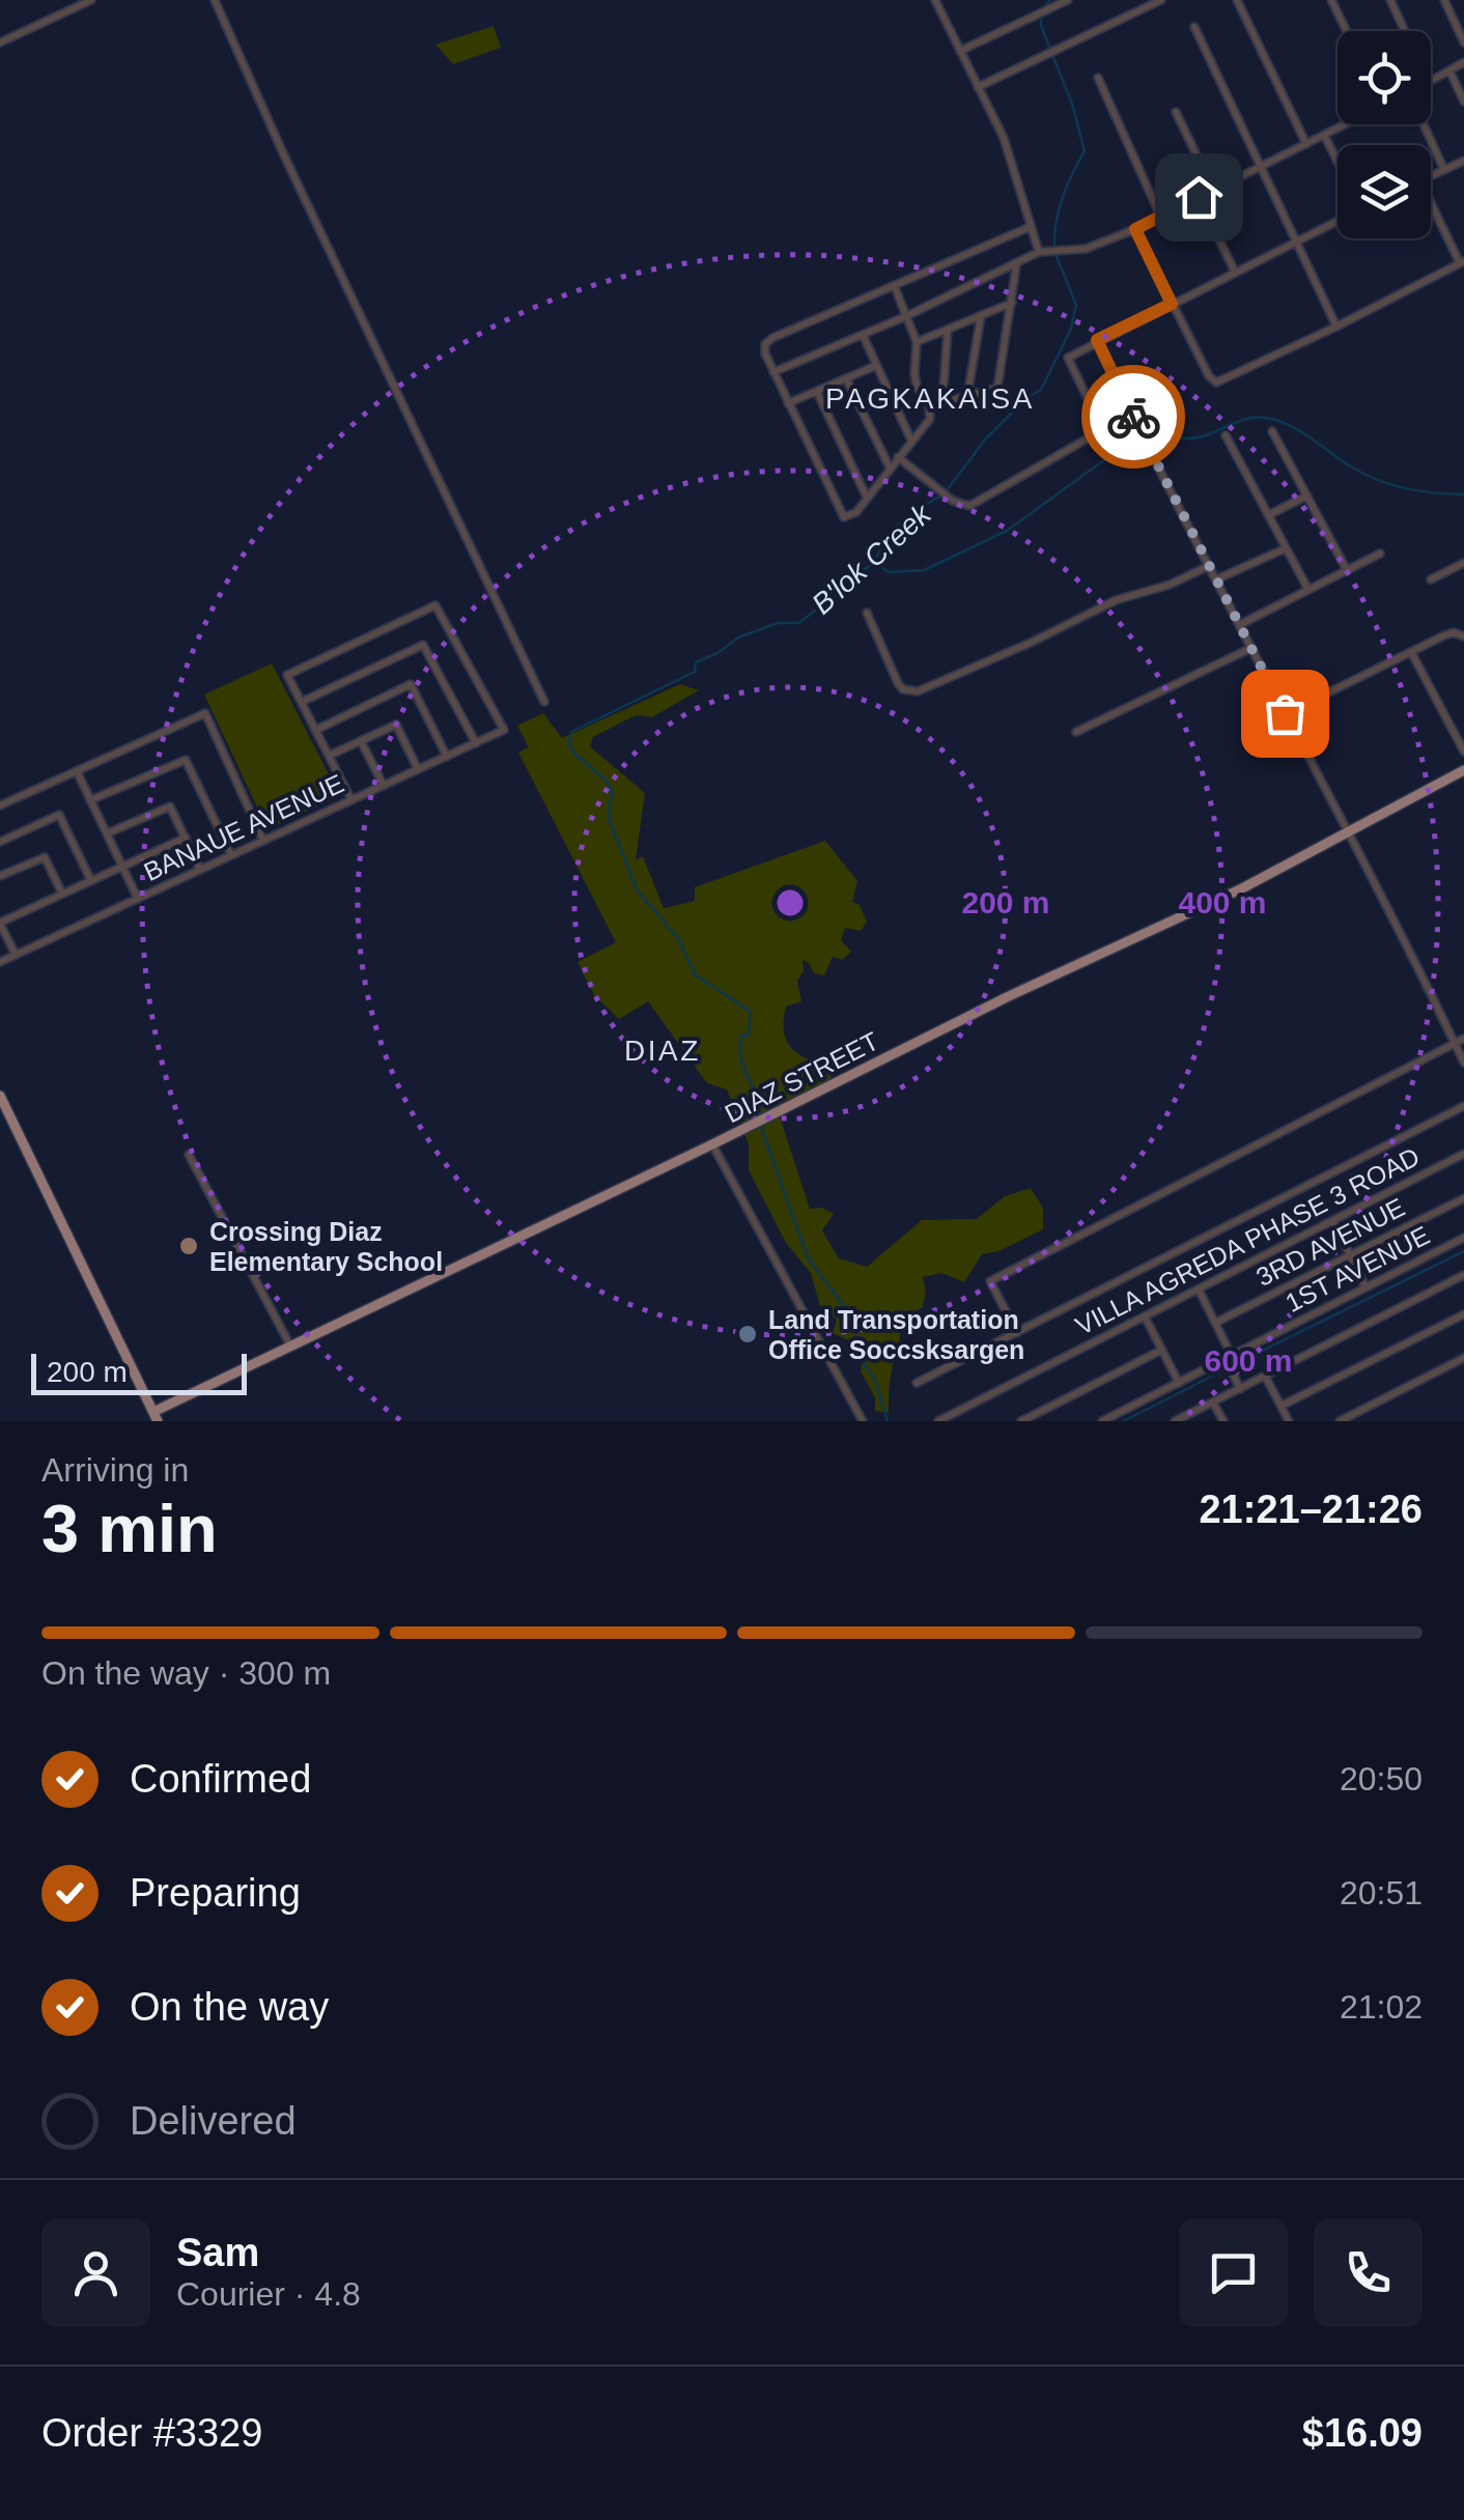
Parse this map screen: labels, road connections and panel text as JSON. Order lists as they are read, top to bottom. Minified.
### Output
{"streets":{"main road":["DIAZ STREET"],"street":["BANAUE AVENUE","VILLA AGREDA PHASE 3 ROAD","3RD AVENUE","1ST AVENUE"]},"districts":["PAGKAKAISA","DIAZ"],"water":["B'lok Creek"],"places":["Crossing Diaz Elementary School","Land Transportation Office Soccsksargen"],"scale_bar":"200 m","page":{"scale":"200 m","heading":["3 min","Arriving in","21:21–21:26"],"panel":["Sam","Courier · 4.8","Order #3329","$16.09"],"bar":"On the way · 300 m","list":[["Confirmed","20:50"],["Preparing","20:51"],["On the way","21:02"],"Delivered"]},"rings":["200 m","400 m","600 m"]}
